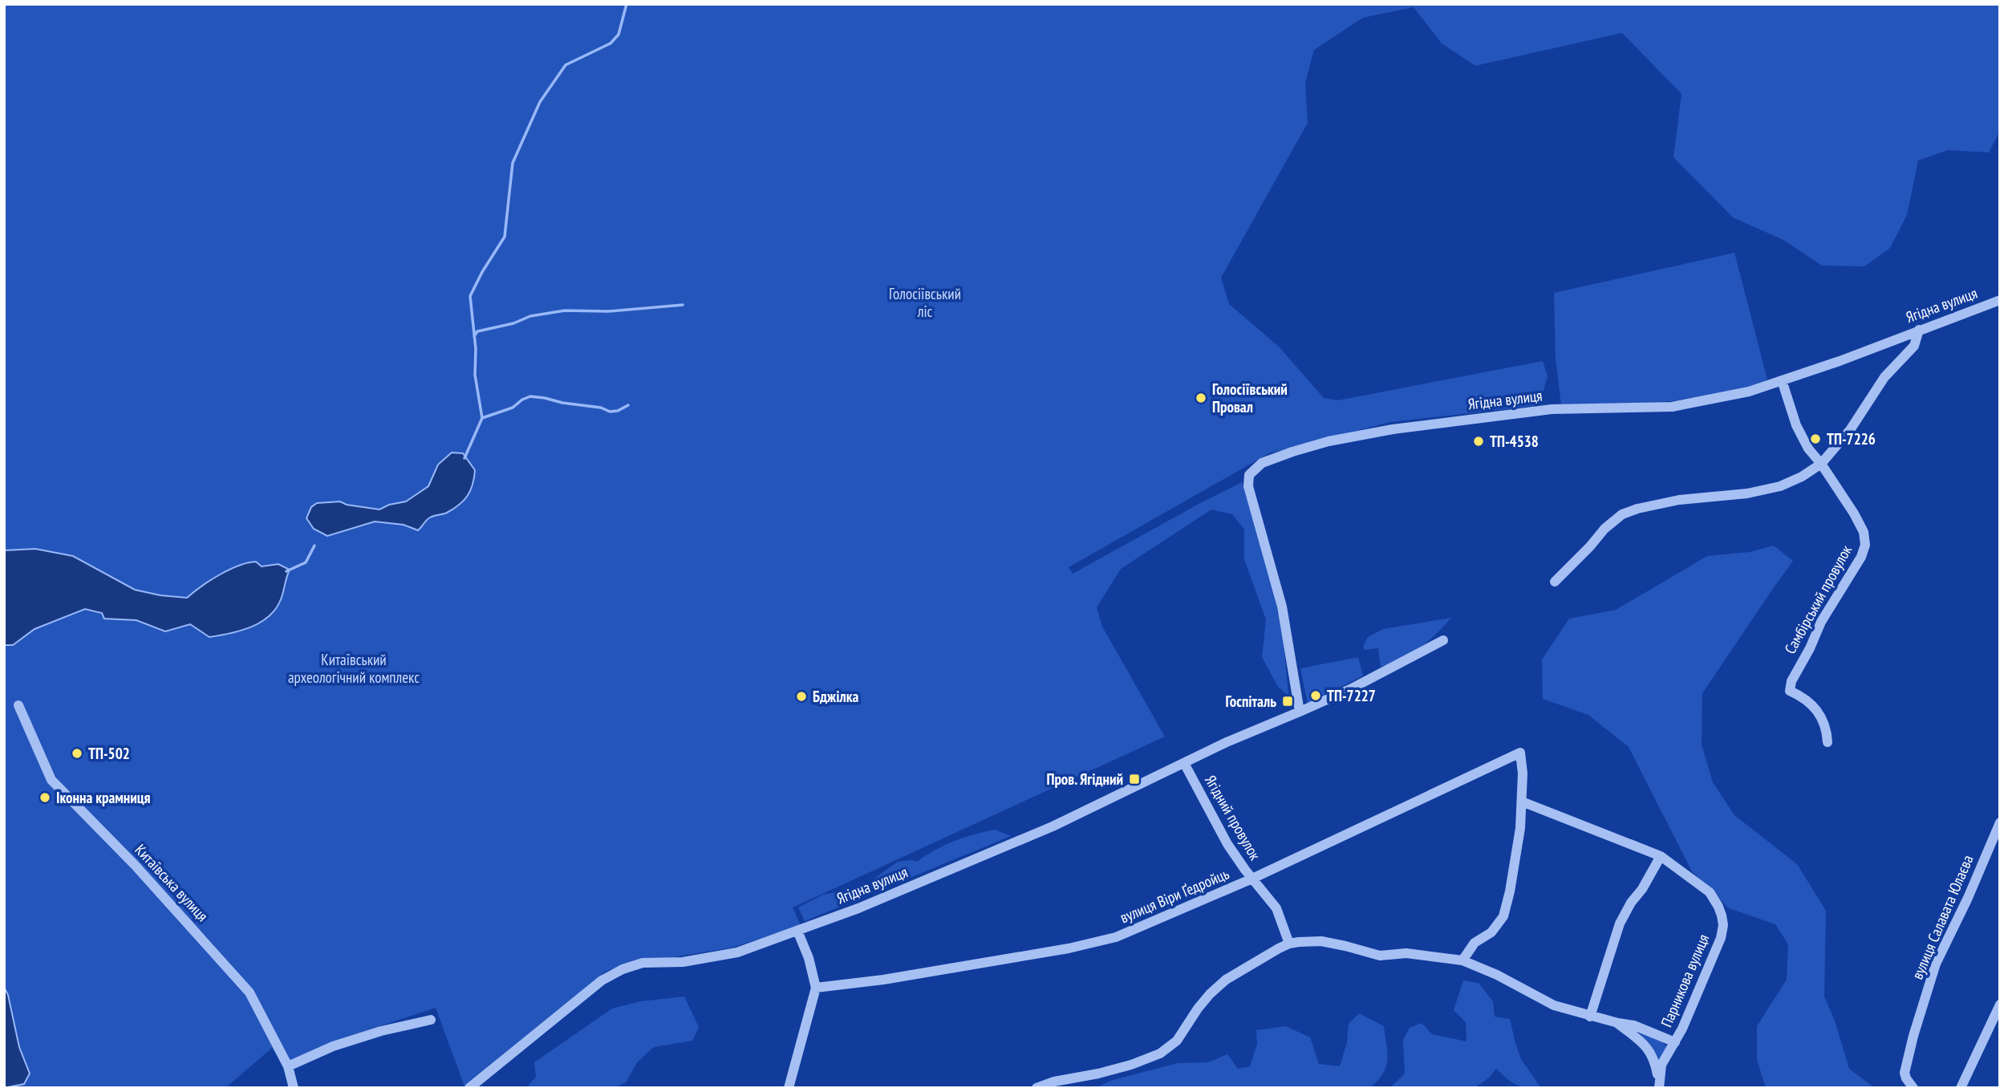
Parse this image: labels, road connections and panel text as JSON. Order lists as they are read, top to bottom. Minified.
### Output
{"streets":{"street":["Ягідна вулиця","Самбірський провулок","Ягідний провулок","Китаївська вулиця","вулиця Віри Ґедройць","вулиця Салавата Юлаєва","Парникова вулиця"]},"crossings":[["Ягідна вулиця","Ягідний провулок"],["Ягідний провулок","вулиця Віри Ґедройць"],["вулиця Віри Ґедройць","Парникова вулиця"]],"parks":["Голосіївський ліс","Китаївський археологічний комплекс"],"places":{"other":["Голосіївський Провал","ТП-7226","ТП-4538","ТП-7227","Бджілка","ТП-502","Іконна крамниця"],"transit":["Госпіталь","Пров. Ягідний"]}}
